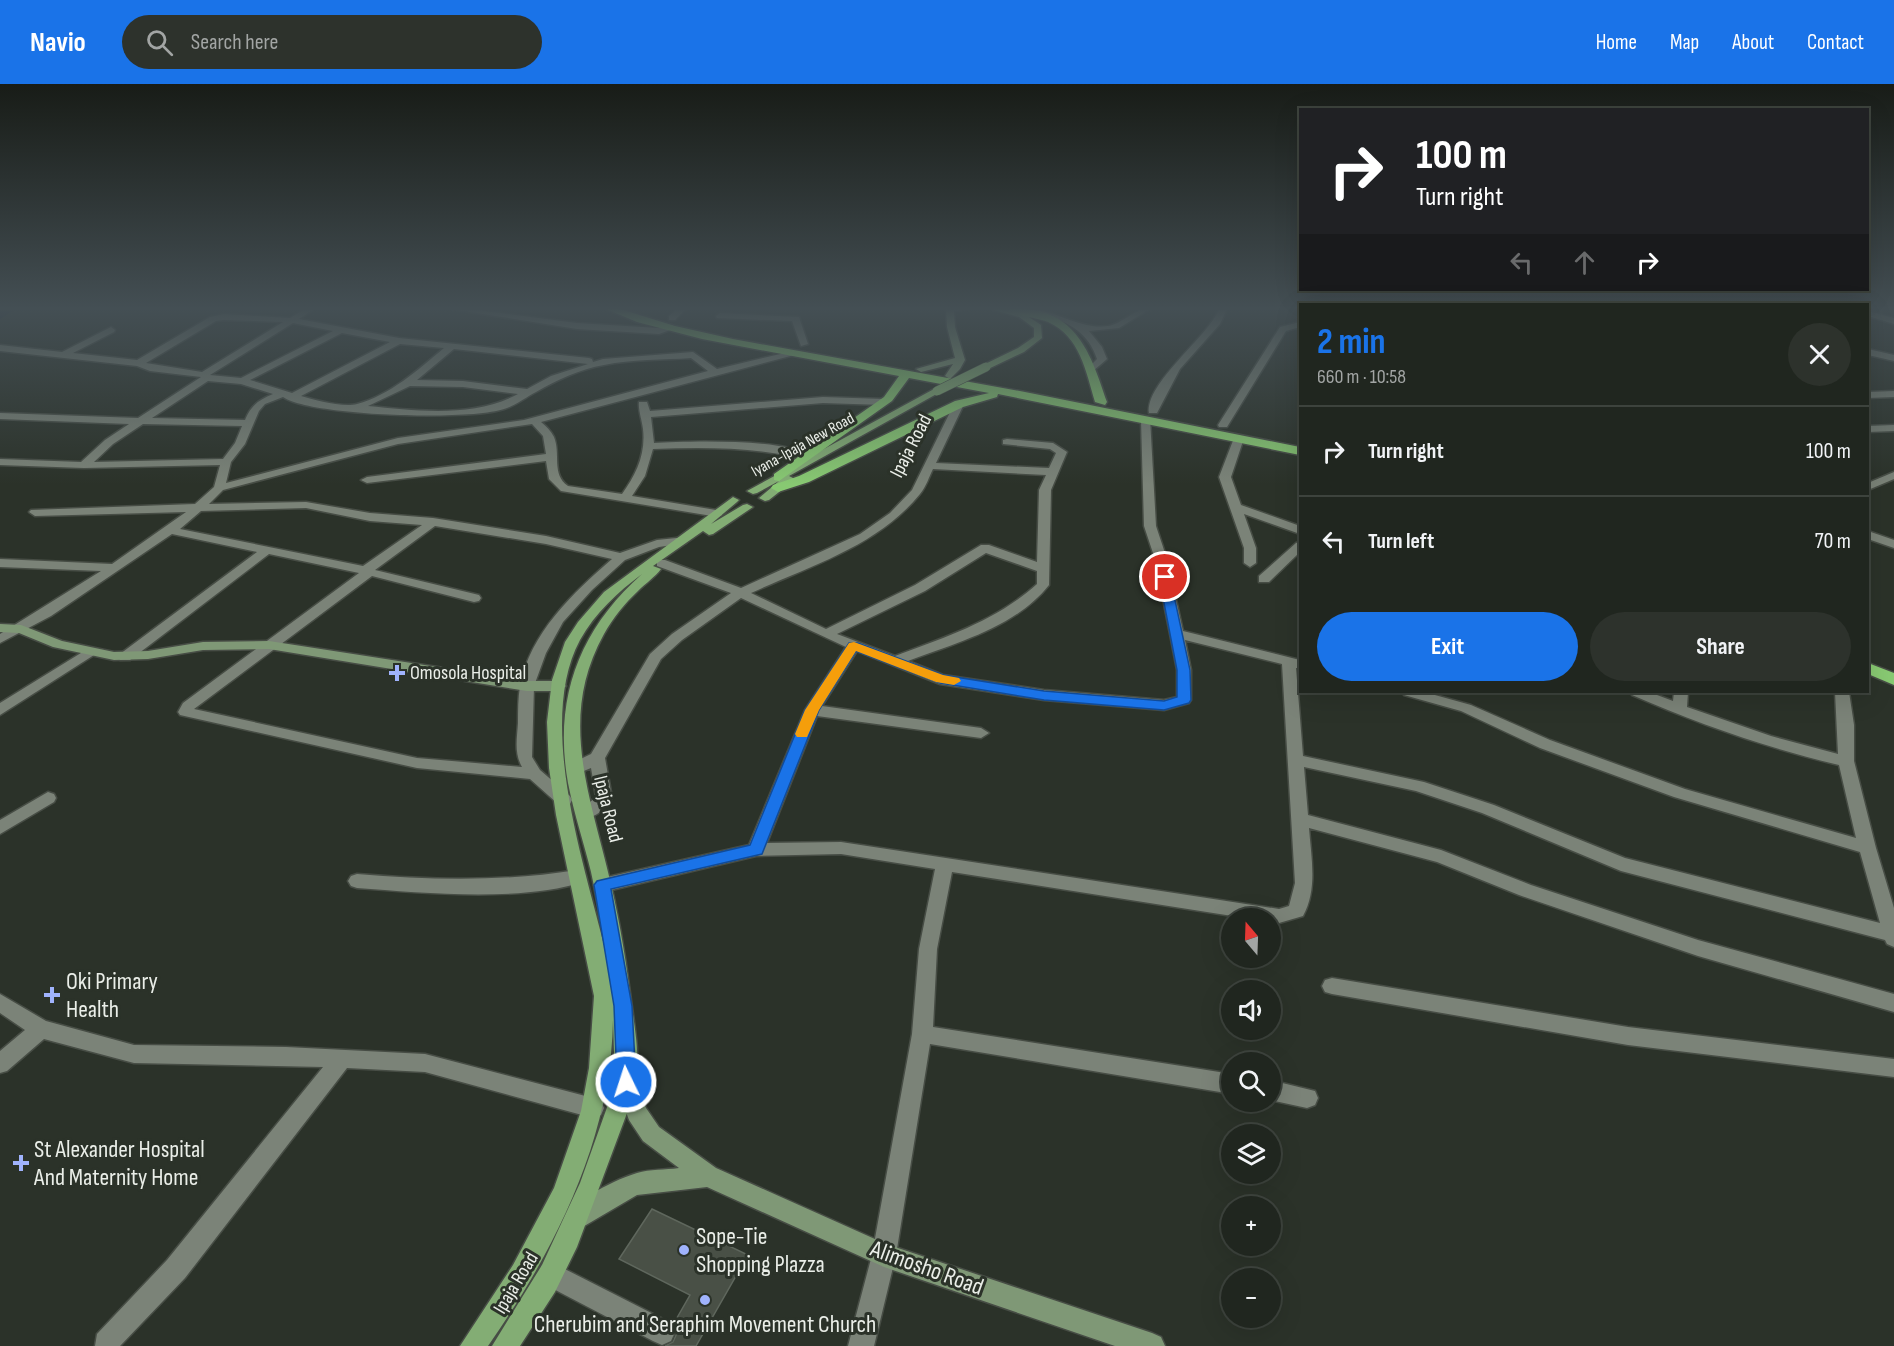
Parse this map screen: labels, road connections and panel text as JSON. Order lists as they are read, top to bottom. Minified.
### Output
{"streets":{"main road":["Iyana-Ipaja New Road","Ipaja Road","Alimosho Road"]},"crossings":[["Iyana-Ipaja New Road","Ipaja Road"],["Ipaja Road","Alimosho Road"]],"places":{"health":["Omosola Hospital","Oki Primary Health","St Alexander Hospital And Maternity Home"],"other":["Sope-Tie Shopping Plazza","Cherubim and Seraphim Movement Church"]},"north":"top","page":{"header":"Navio","search":"Search here","nav":["Home","Map","About","Contact"],"turn":["100 m","Turn right"],"heading":["2 min","660 m · 10:58"],"list":[{"name":"Turn right","value":"100 m"},{"name":"Turn left","value":"70 m"}],"buttons":["Exit","Share"],"map_buttons":["+","−"]}}
